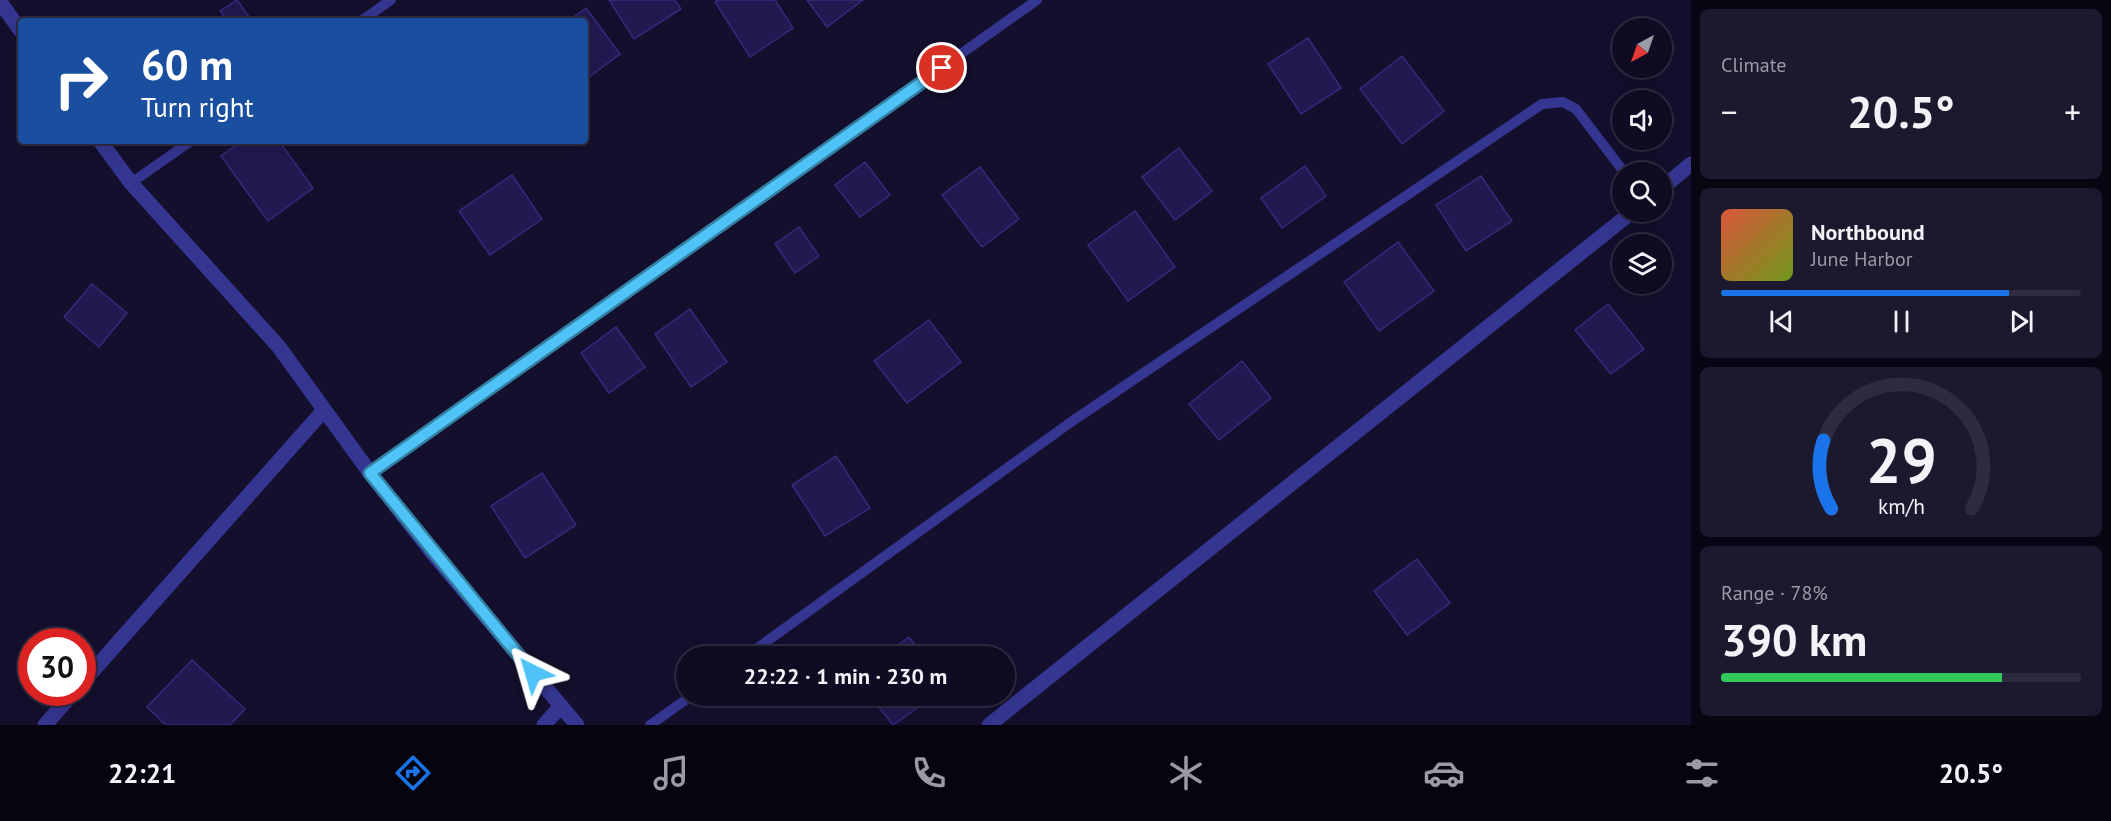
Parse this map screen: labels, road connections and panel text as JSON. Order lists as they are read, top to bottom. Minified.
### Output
{"north":"bottom left","page":{"tile":["Climate",["Range · 78%","390 km"]],"turn":["60 m","Turn right"],"heat":["−","20.5°","+"],"song":["Northbound","June Harbor"],"limit":"30","trip":"22:22 · 1 min · 230 m","tabs":["22:21","20.5°"],"gauge":["29","km/h"]}}
